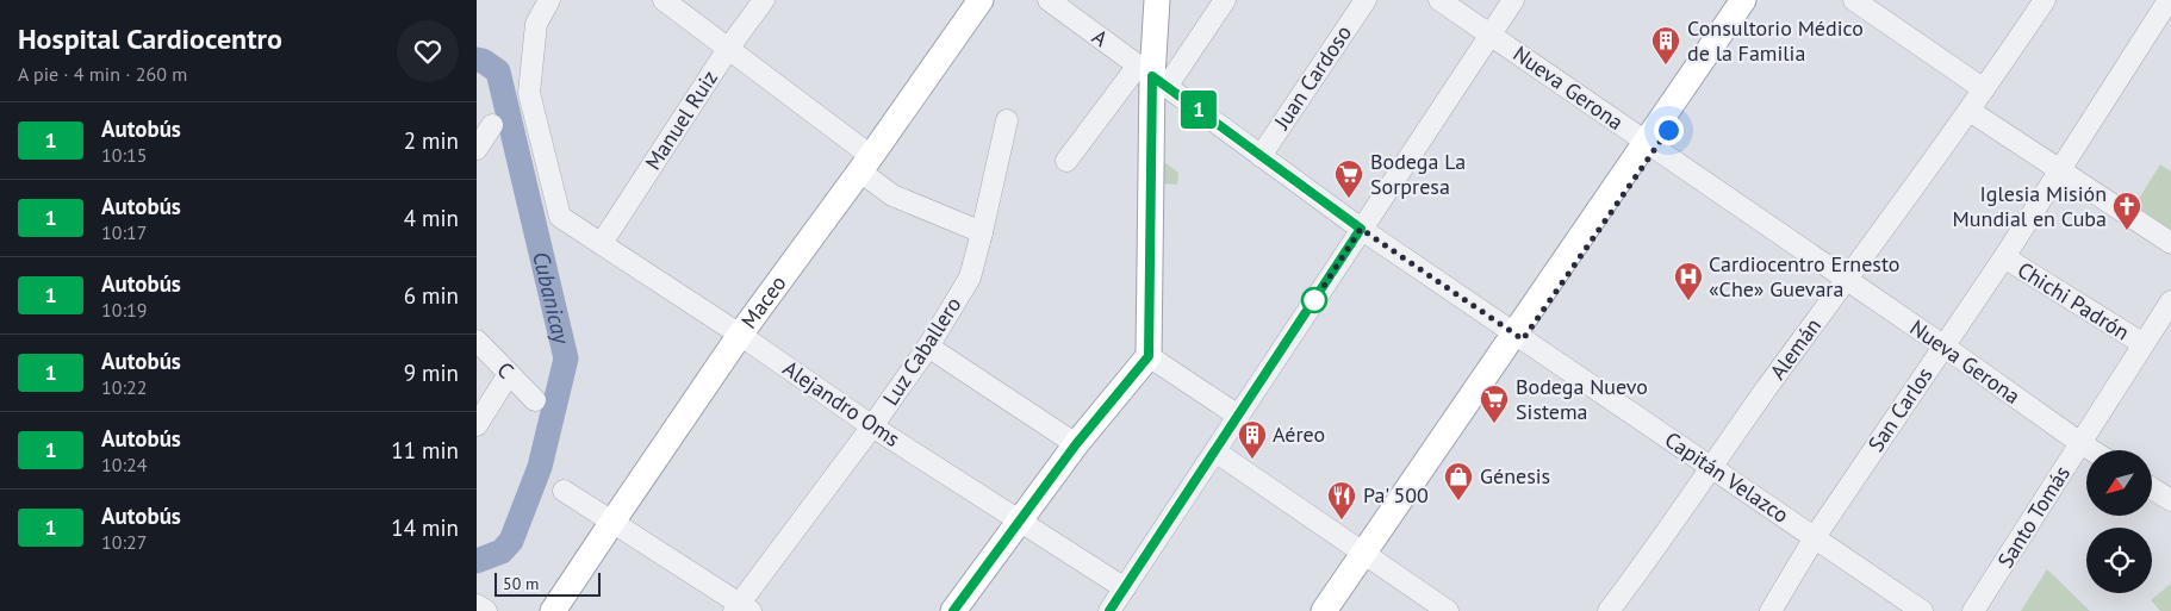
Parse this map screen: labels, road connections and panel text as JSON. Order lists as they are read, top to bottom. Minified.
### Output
{"streets":{"main road":["Maceo"],"street":["A","Juan Cardoso","Nueva Gerona","Manuel Ruiz","Chichi Padrón","Alemán","Luz Caballero","C","Alejandro Oms","San Carlos","Capitán Velazco","Santo Tomás"]},"crossings":[["A","Capitán Velazco"],["Juan Cardoso","Capitán Velazco"],["Nueva Gerona","Alemán"],["Nueva Gerona","San Carlos"],["Nueva Gerona","Santo Tomás"],["Manuel Ruiz","Alejandro Oms"],["Chichi Padrón","San Carlos"],["Chichi Padrón","Santo Tomás"],["Maceo","Alejandro Oms"],["Alemán","Capitán Velazco"],["Luz Caballero","Alejandro Oms"],["San Carlos","Capitán Velazco"]],"water":["Cubanicay"],"places":{"building":["Consultorio Médico de la Familia","Aéreo"],"supermarket":["Bodega La Sorpresa","Bodega Nuevo Sistema"],"church":["Iglesia Misión Mundial en Cuba"],"hospital":["Cardiocentro Ernesto «Che» Guevara"],"shop":["Génesis"],"restaurant":["Pa' 500"]},"lines":["bus line 1"],"scale_bar":"50 m","north":"bottom left","page":{"heading":["Hospital Cardiocentro","A pie · 4 min · 260 m"],"on_map":"1","list":[{"mark":"1","name":"Autobús","note":"10:15","value":"2 min"},{"mark":"1","name":"Autobús","note":"10:17","value":"4 min"},{"mark":"1","name":"Autobús","note":"10:19","value":"6 min"},{"mark":"1","name":"Autobús","note":"10:22","value":"9 min"},{"mark":"1","name":"Autobús","note":"10:24","value":"11 min"},{"mark":"1","name":"Autobús","note":"10:27","value":"14 min"}],"scale":"50 m"}}
